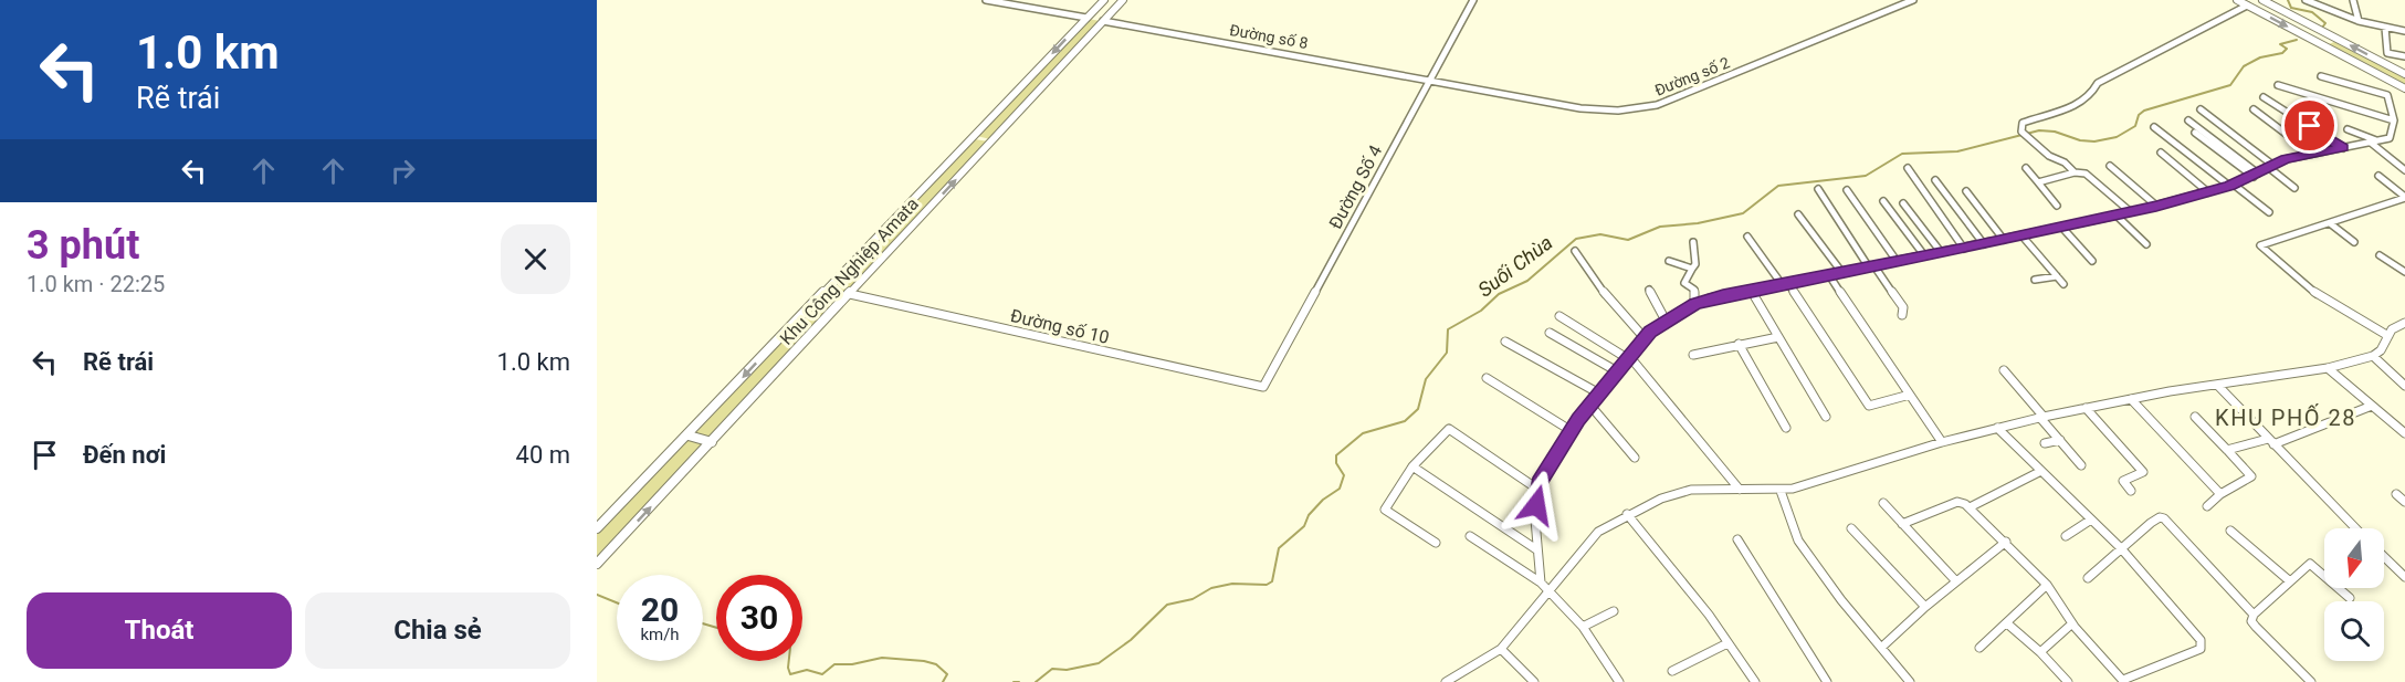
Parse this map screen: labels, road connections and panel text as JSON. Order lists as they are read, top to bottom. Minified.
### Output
{"streets":{"street":["Đường số 8","Đường số 2","Đường Số 4","Khu Công Nghiệp Amata","Đường số 10"]},"crossings":[["Đường số 8","Đường số 2"],["Đường số 8","Đường Số 4"],["Đường số 8","Khu Công Nghiệp Amata"],["Đường số 2","Đường Số 4"],["Đường Số 4","Đường số 10"],["Khu Công Nghiệp Amata","Đường số 10"]],"districts":["KHU PHỐ 28"],"water":["Suối Chùa"],"north":"bottom","page":{"turn":["1.0 km","Rẽ trái"],"heading":["3 phút","1.0 km · 22:25"],"list":[{"name":"Rẽ trái","value":"1.0 km"},{"name":"Đến nơi","value":"40 m"}],"speed":"20 km/h","limit":"30","buttons":["Thoát","Chia sẻ"]}}
